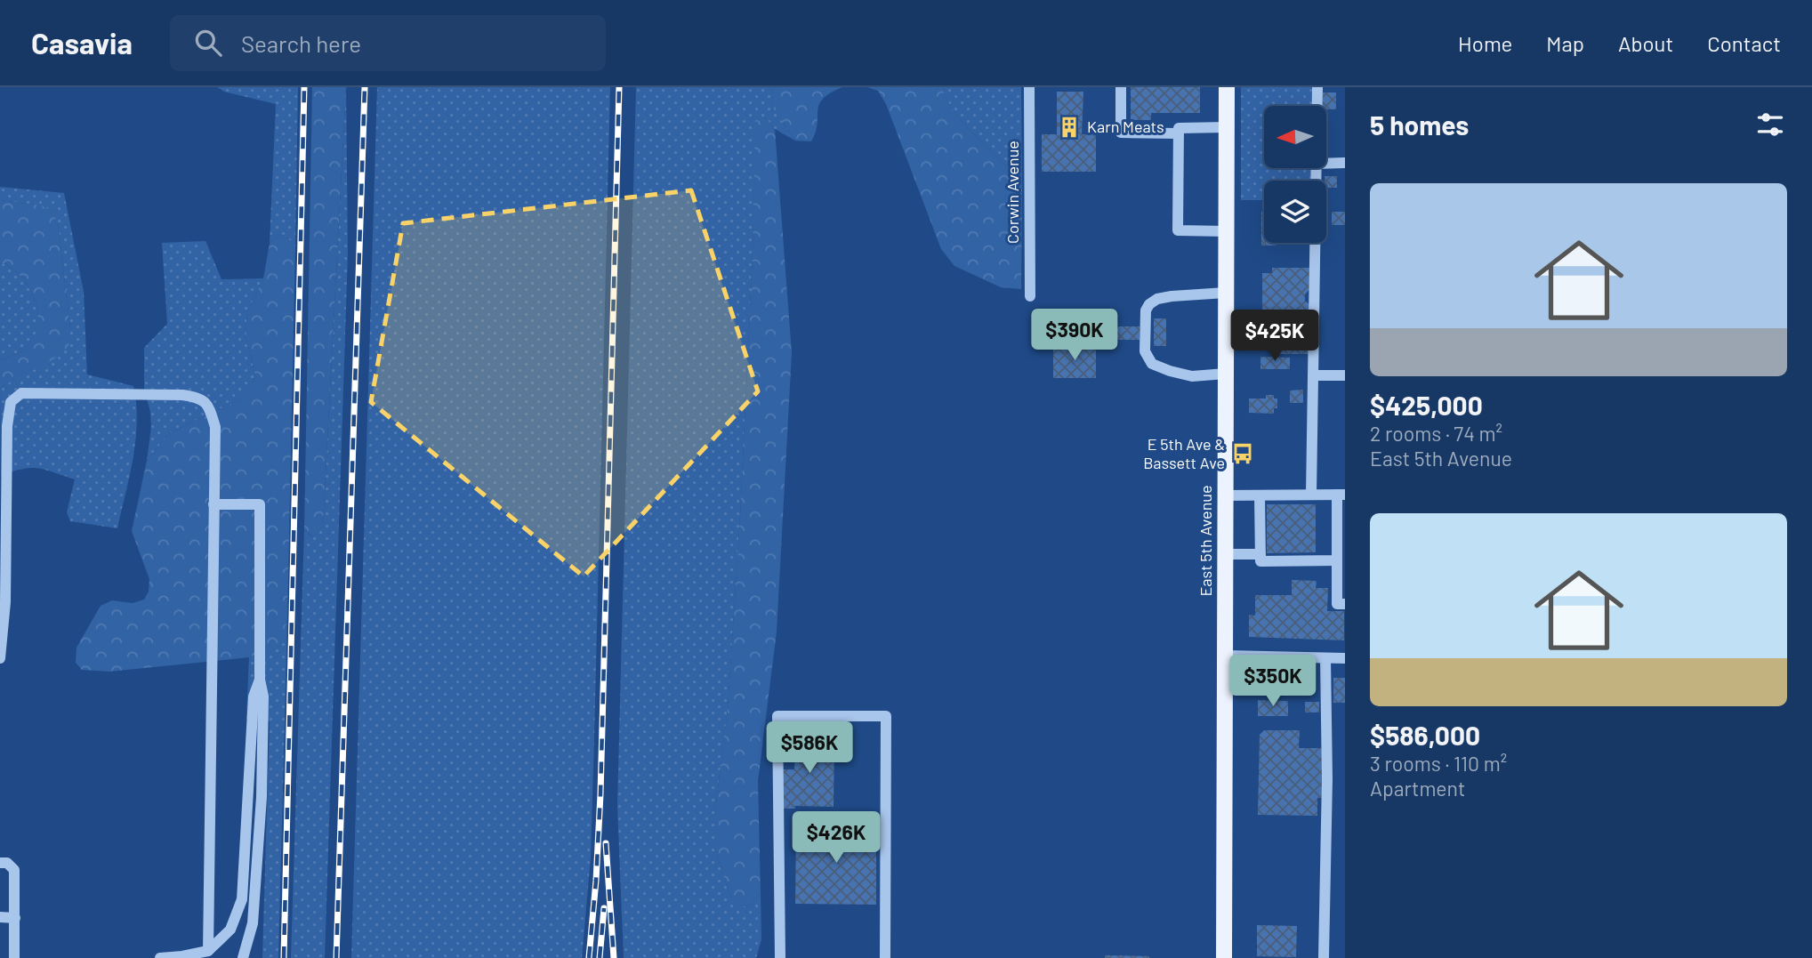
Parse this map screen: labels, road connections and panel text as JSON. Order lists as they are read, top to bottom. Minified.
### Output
{"streets":{"main road":["East 5th Avenue"],"street":["Corwin Avenue"]},"places":{"building":["Karn Meats"],"bus stop":["E 5th Ave & Bassett Ave"]},"north":"left","page":{"header":"Casavia","search":"Search here","nav":["Home","Map","About","Contact"],"heading":"5 homes","list":[{"name":"$425,000","note":"2 rooms · 74 m² · East 5th Avenue"},{"name":"$586,000","note":"3 rooms · 110 m² · Apartment"}],"price":["$390K","$425K","$350K","$586K","$426K"]}}
